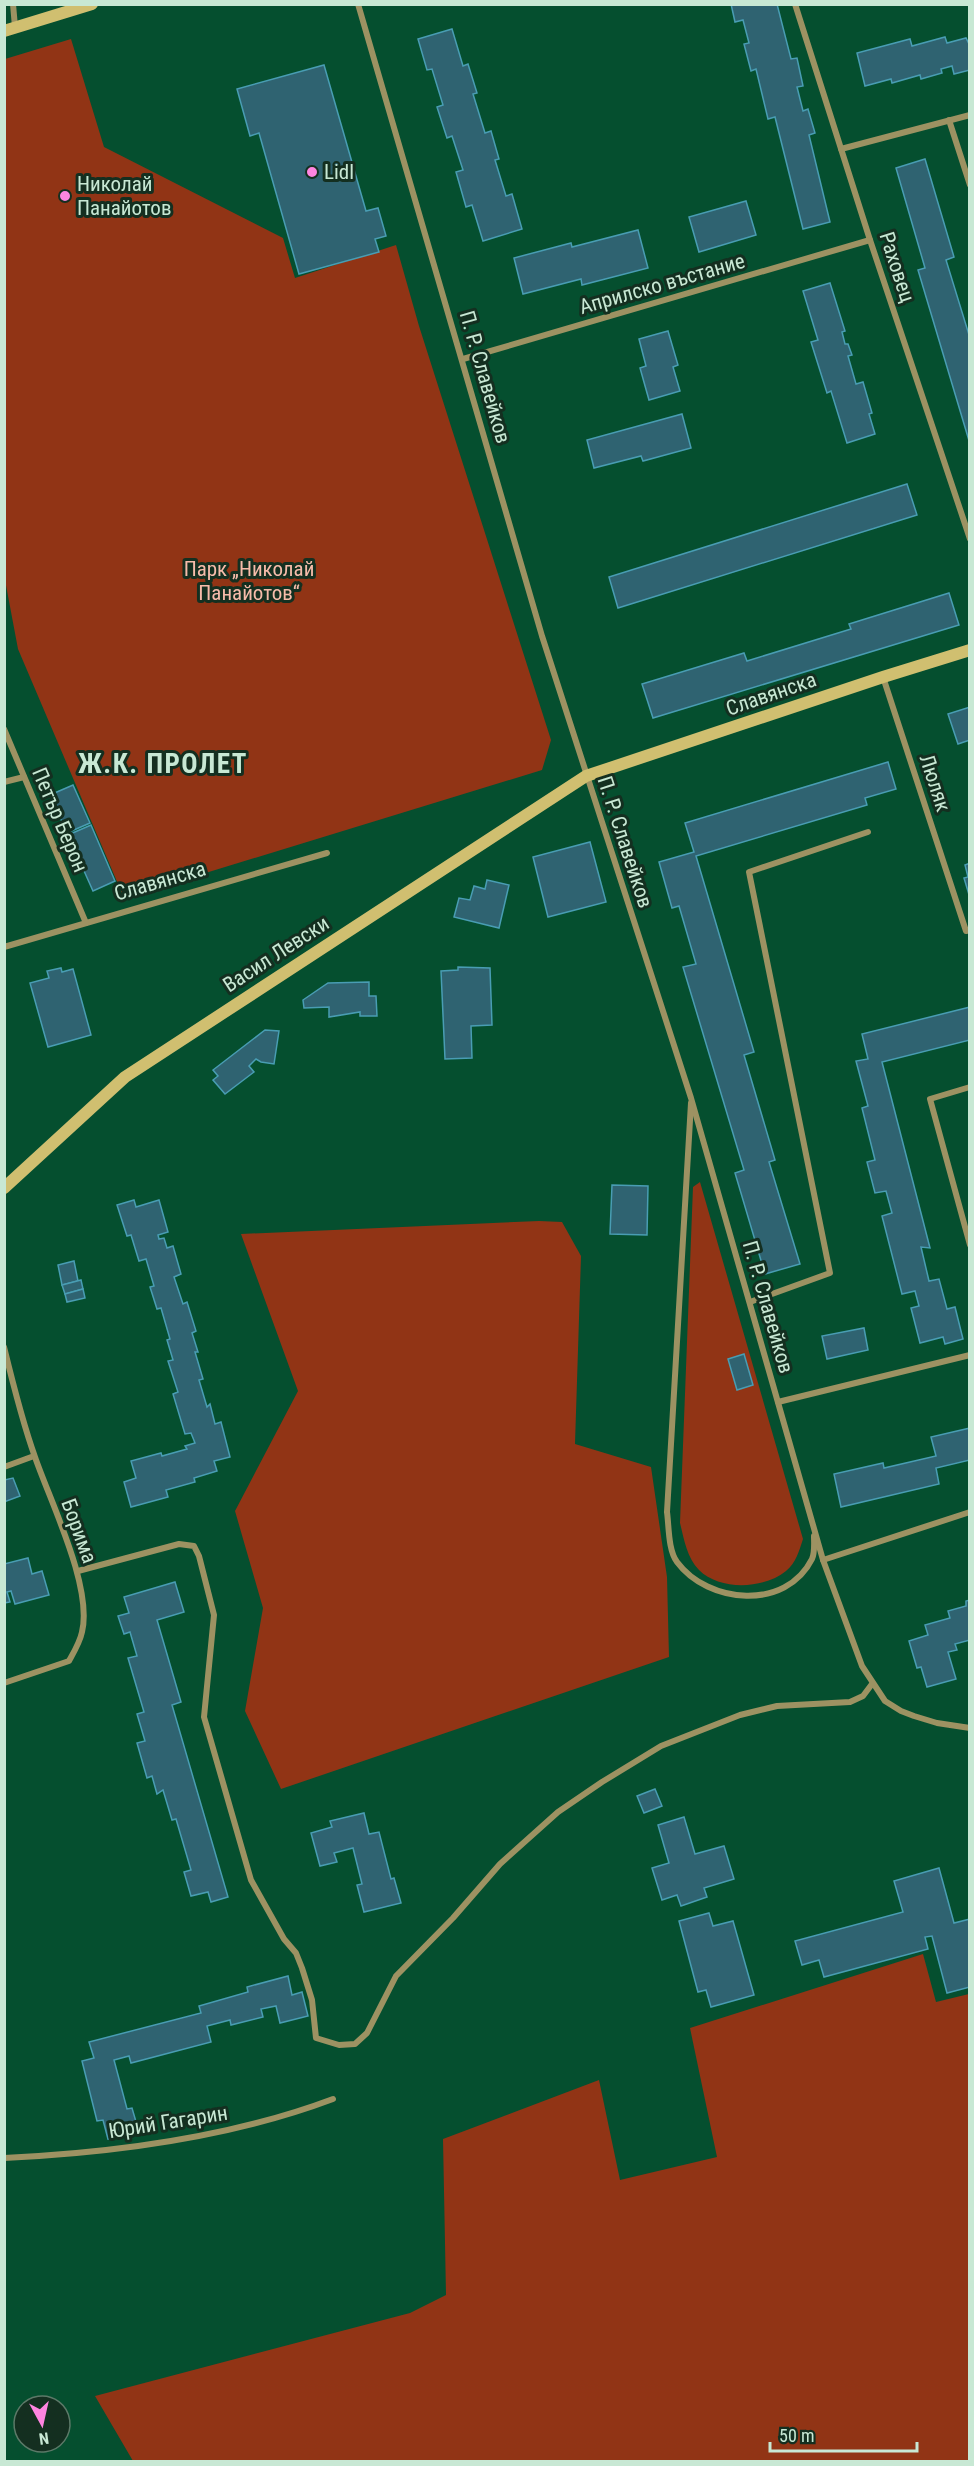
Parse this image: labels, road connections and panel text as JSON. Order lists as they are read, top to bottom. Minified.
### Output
{"streets":{"street":["Раховец","Априлско въстание","П. Р. Славейков","Славянска","Люляк","Петър Берон","Васил Левски","Борима","Юрий Гагарин"]},"crossings":[["Раховец","Априлско въстание"],["Априлско въстание","П. Р. Славейков"],["П. Р. Славейков","Славянска"],["П. Р. Славейков","Васил Левски"],["Славянска","Люляк"],["Славянска","Петър Берон"],["Славянска","Васил Левски"]],"districts":["Ж.К. ПРОЛЕТ"],"parks":["Парк „Николай Панайотов“"],"places":["Lidl","Николай Панайотов"],"scale_bar":"50 m","north":"bottom"}
